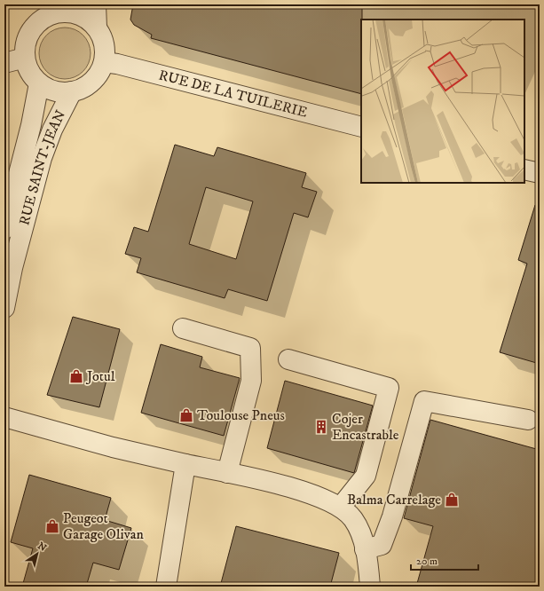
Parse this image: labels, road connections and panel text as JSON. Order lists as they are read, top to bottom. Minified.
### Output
{"streets":{"street":["RUE DE LA TUILERIE","RUE SAINT-JEAN"]},"crossings":[["RUE DE LA TUILERIE","RUE SAINT-JEAN"]],"places":{"shop":["Jotul","Toulouse Pneus","Balma Carrelage","Peugeot Garage Olivan"],"building":["Cojer Encastrable"]},"scale_bar":"20 m","north":"top right"}
